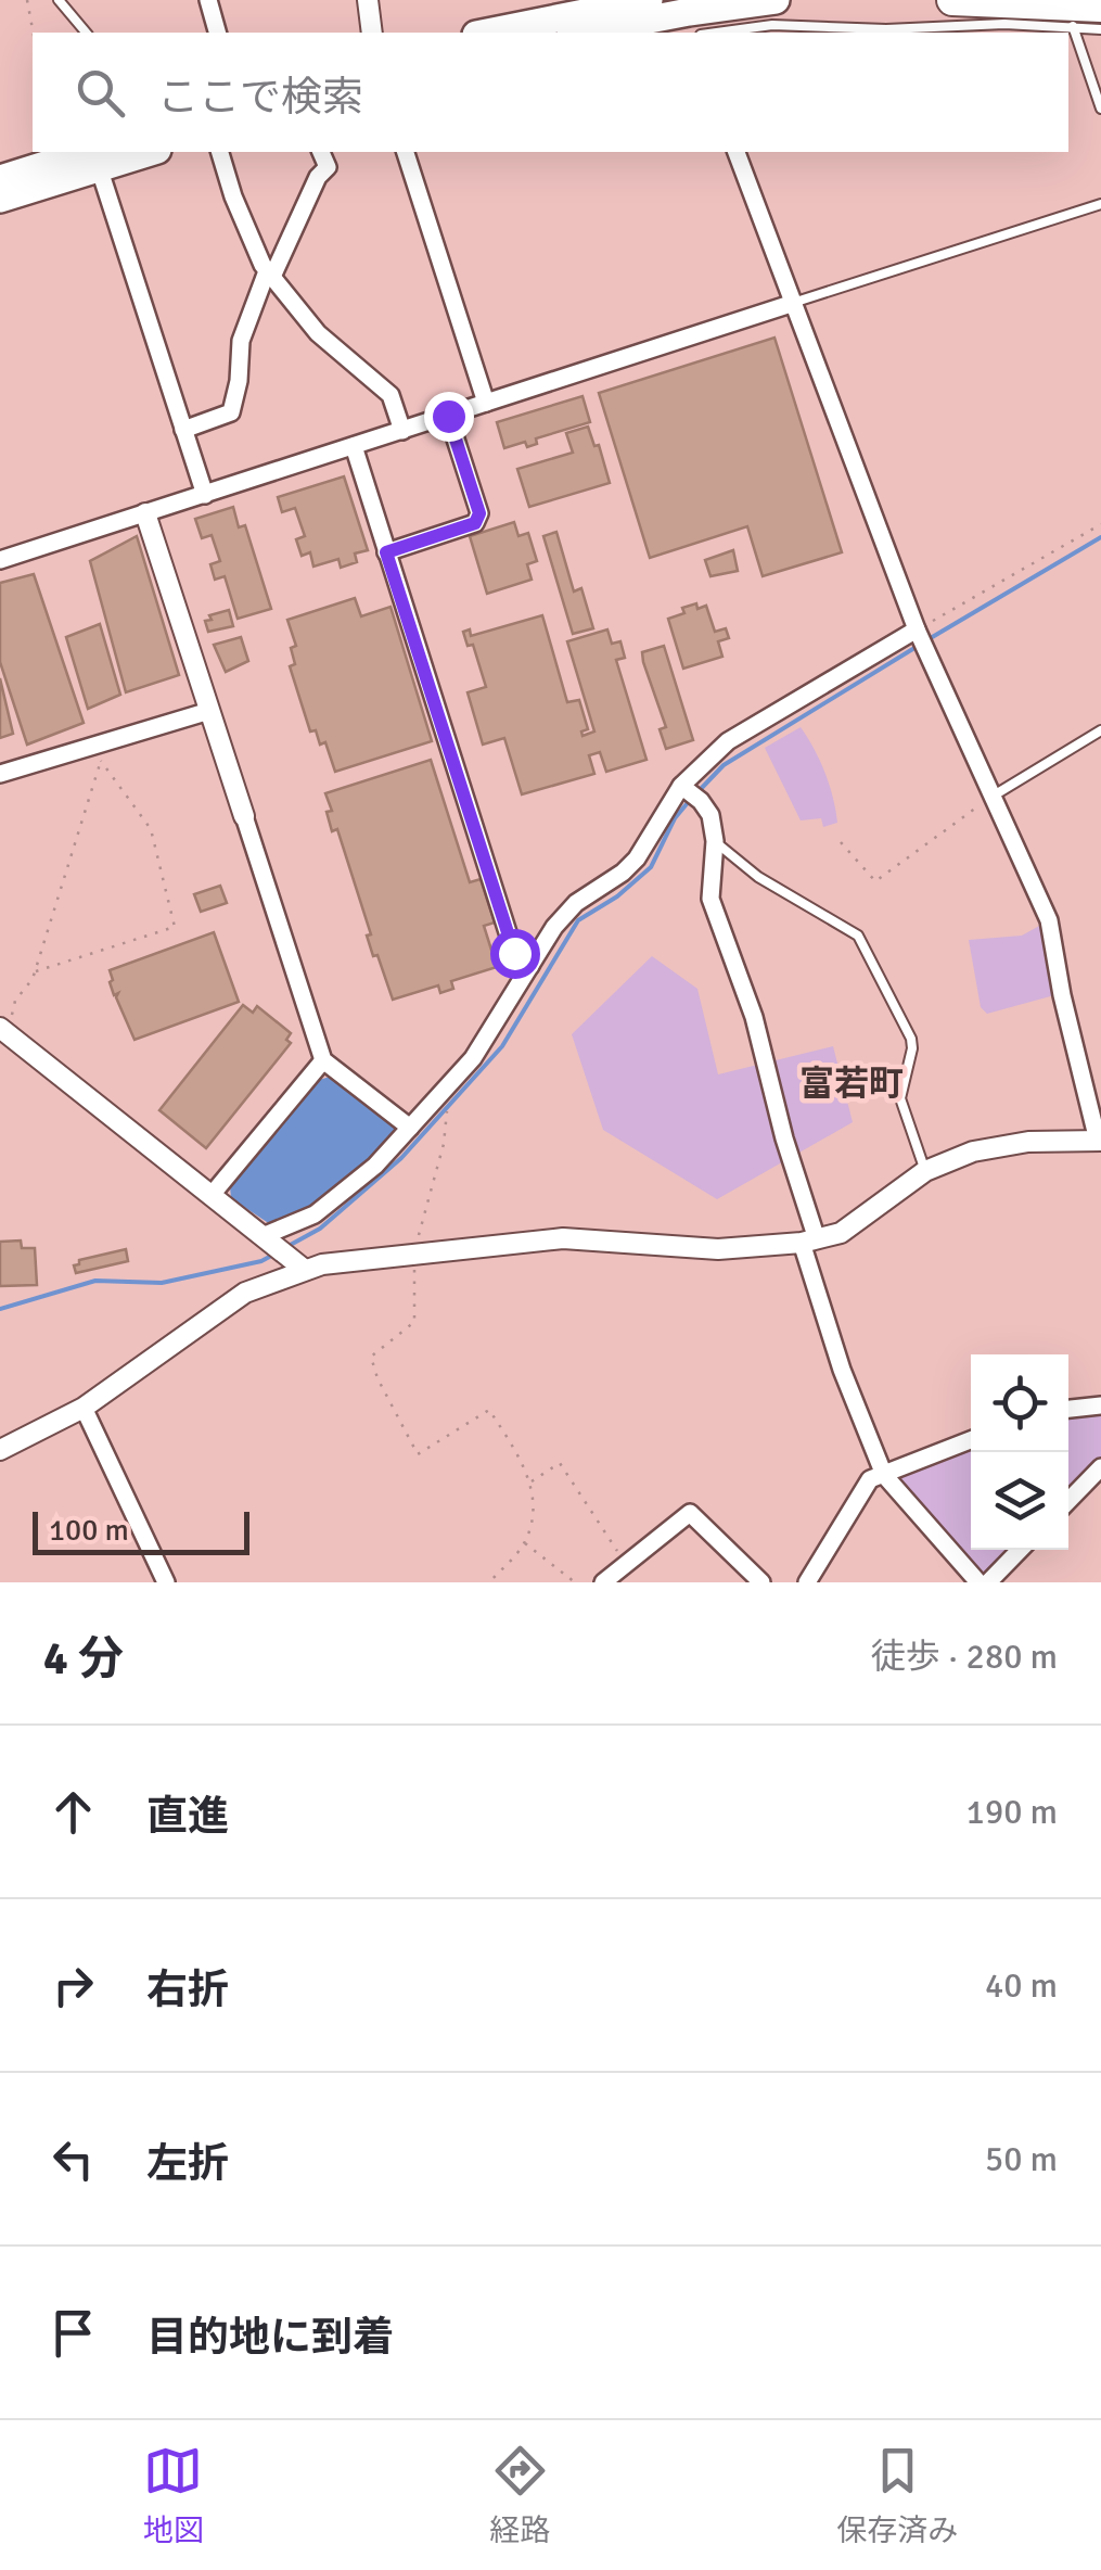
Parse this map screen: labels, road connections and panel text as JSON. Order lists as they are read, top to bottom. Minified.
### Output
{"districts":["富若町"],"scale_bar":"100 m","page":{"search":"ここで検索","scale":"100 m","heading":["4 分","徒歩 · 280 m"],"list":[["直進","190 m"],["右折","40 m"],["左折","50 m"],"目的地に到着"],"nav":["地図","経路","保存済み"]}}
